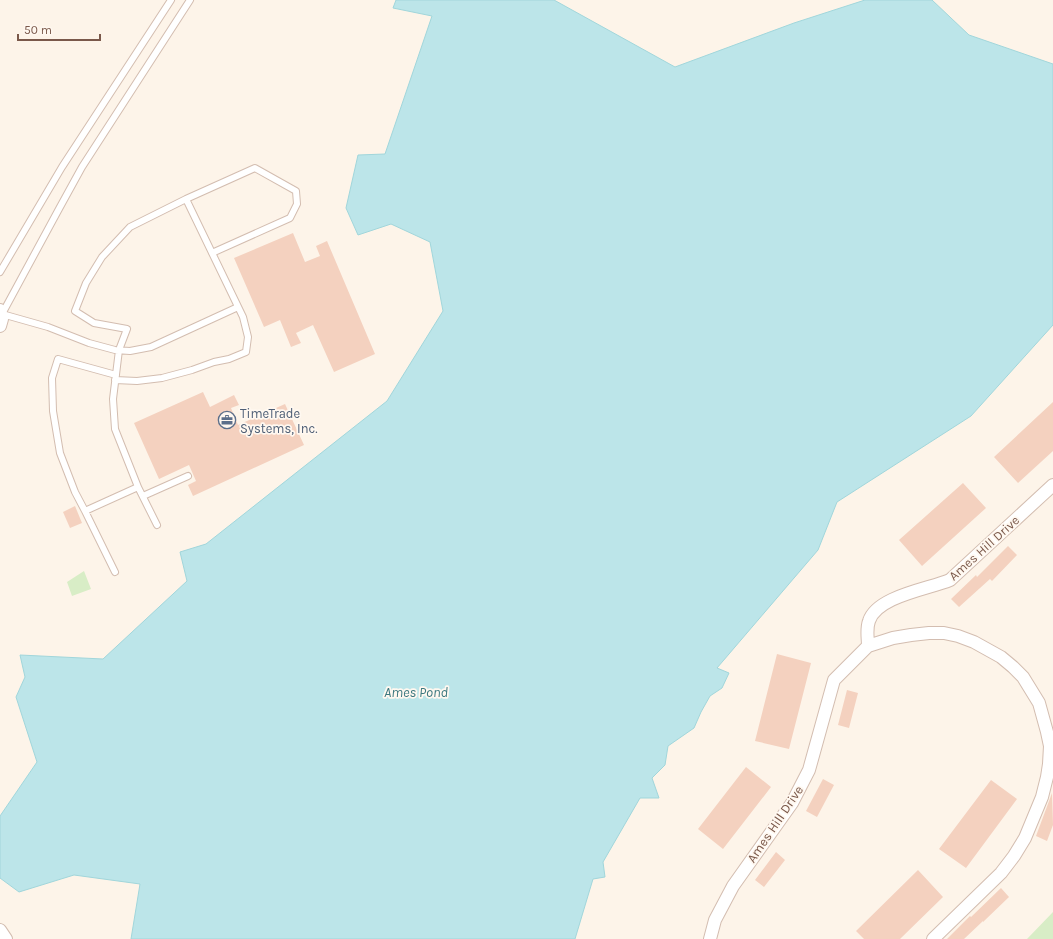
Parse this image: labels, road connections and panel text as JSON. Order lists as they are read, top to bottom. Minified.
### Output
{"streets":{"street":["Ames Hill Drive"]},"water":["Ames Pond"],"places":{"office":["TimeTrade Systems, Inc."]},"scale_bar":"50 m"}
